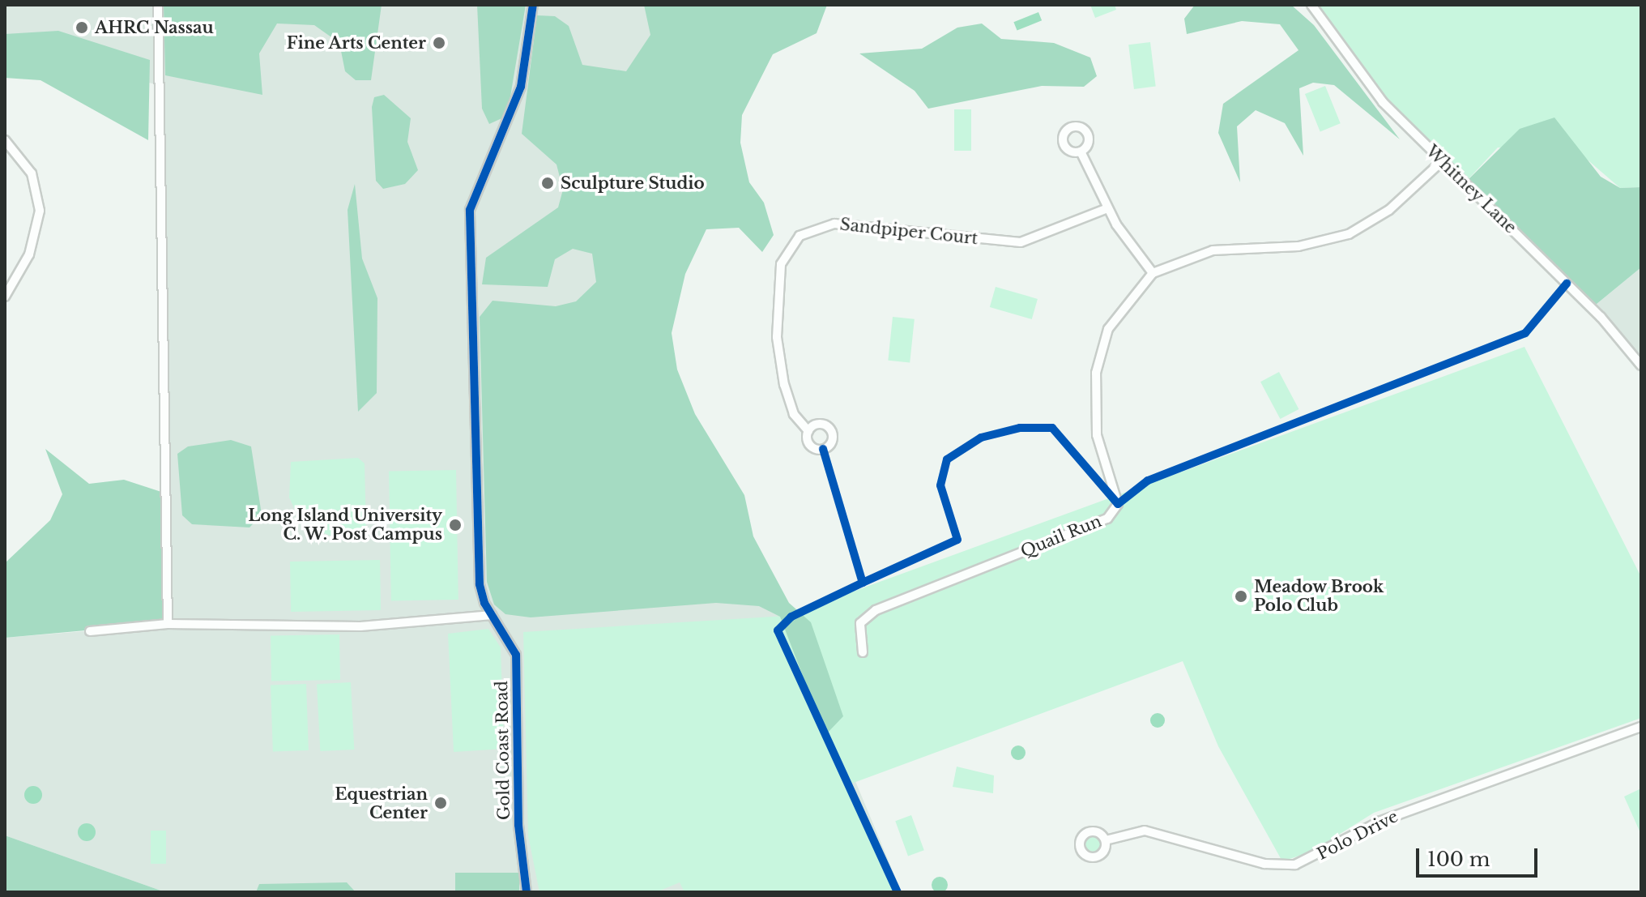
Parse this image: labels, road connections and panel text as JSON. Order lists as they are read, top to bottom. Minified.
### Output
{"streets":{"street":["Whitney Lane","Sandpiper Court","Quail Run","Gold Coast Road","Polo Drive"]},"places":["AHRC Nassau","Fine Arts Center","Sculpture Studio","Long Island University C. W. Post Campus","Meadow Brook Polo Club","Equestrian Center"],"scale_bar":"100 m"}
